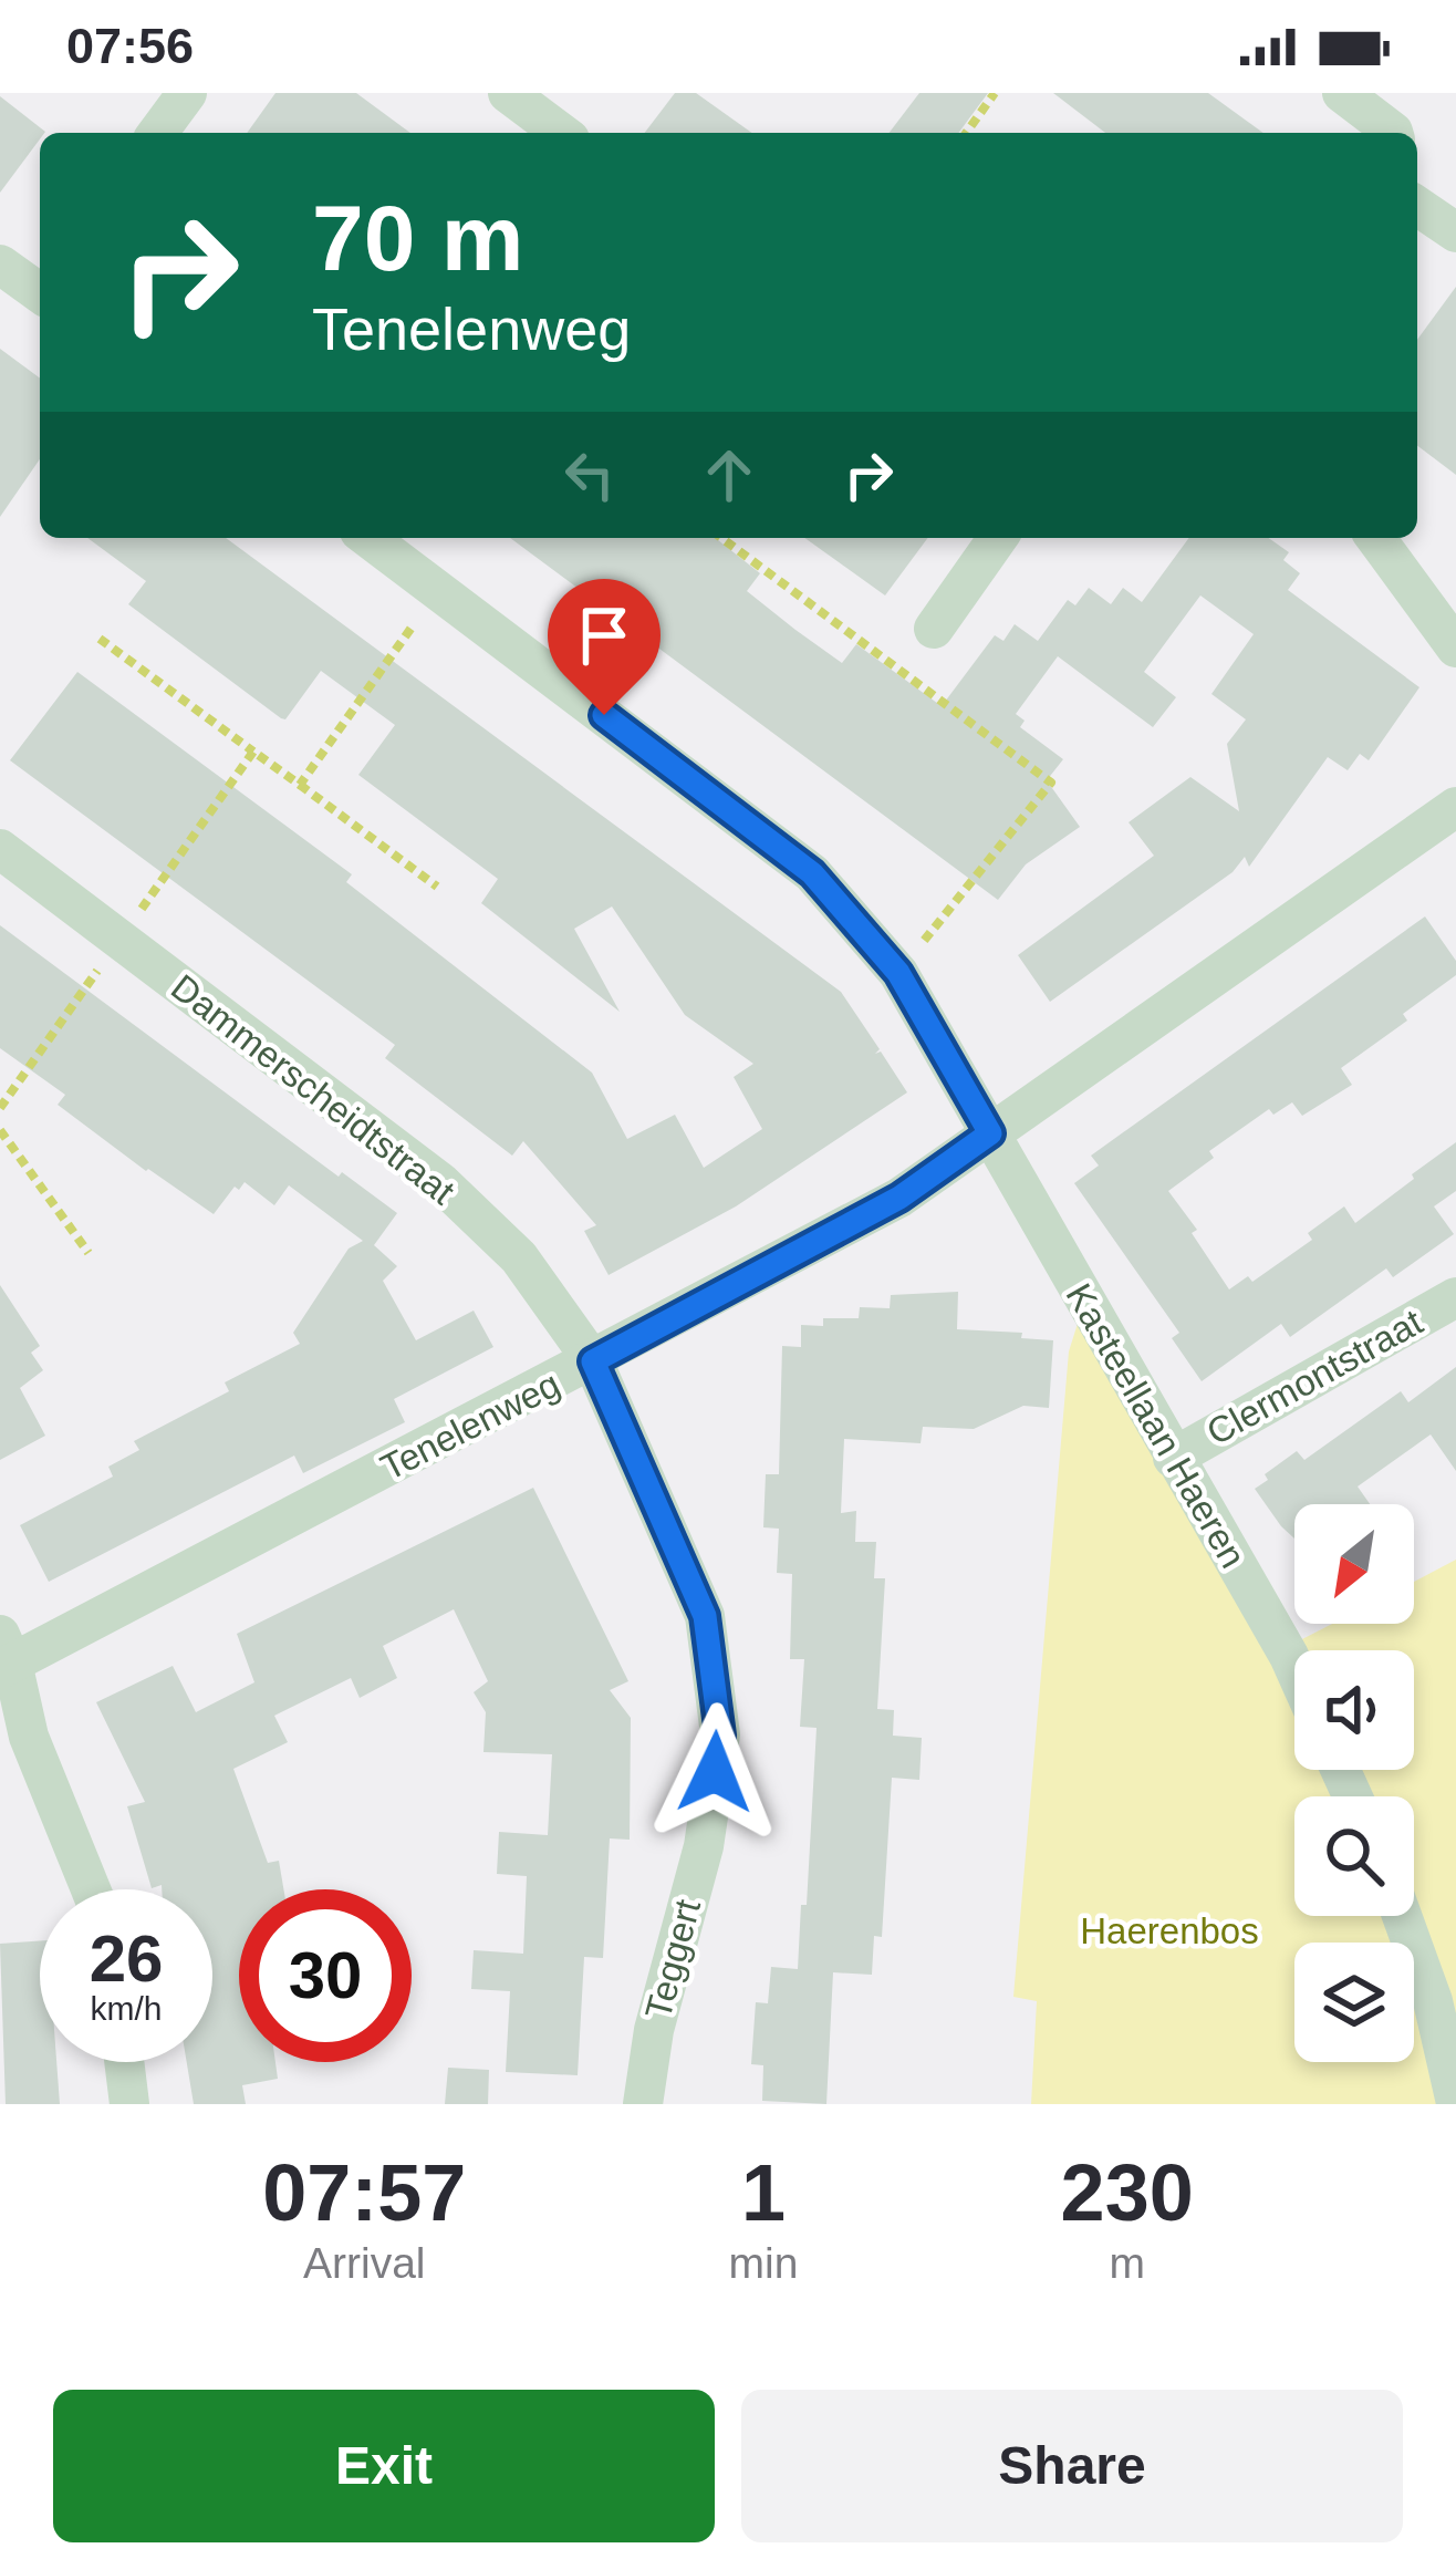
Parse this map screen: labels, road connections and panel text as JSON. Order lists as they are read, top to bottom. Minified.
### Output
{"streets":{"street":["Dammerscheidtstraat","Clermontstraat","Tenelenweg","Kasteellaan Haeren","Teggert"]},"crossings":[["Dammerscheidtstraat","Tenelenweg"],["Dammerscheidtstraat","Teggert"],["Clermontstraat","Kasteellaan Haeren"],["Tenelenweg","Kasteellaan Haeren"],["Tenelenweg","Teggert"]],"parks":["Haerenbos"],"north":"bottom left","page":{"status":"07:56","turn":["70 m","Tenelenweg"],"speed":"26 km/h","limit":"30","eta":["07:57","Arrival","1","min","230","m"],"buttons":["Exit","Share"]}}
